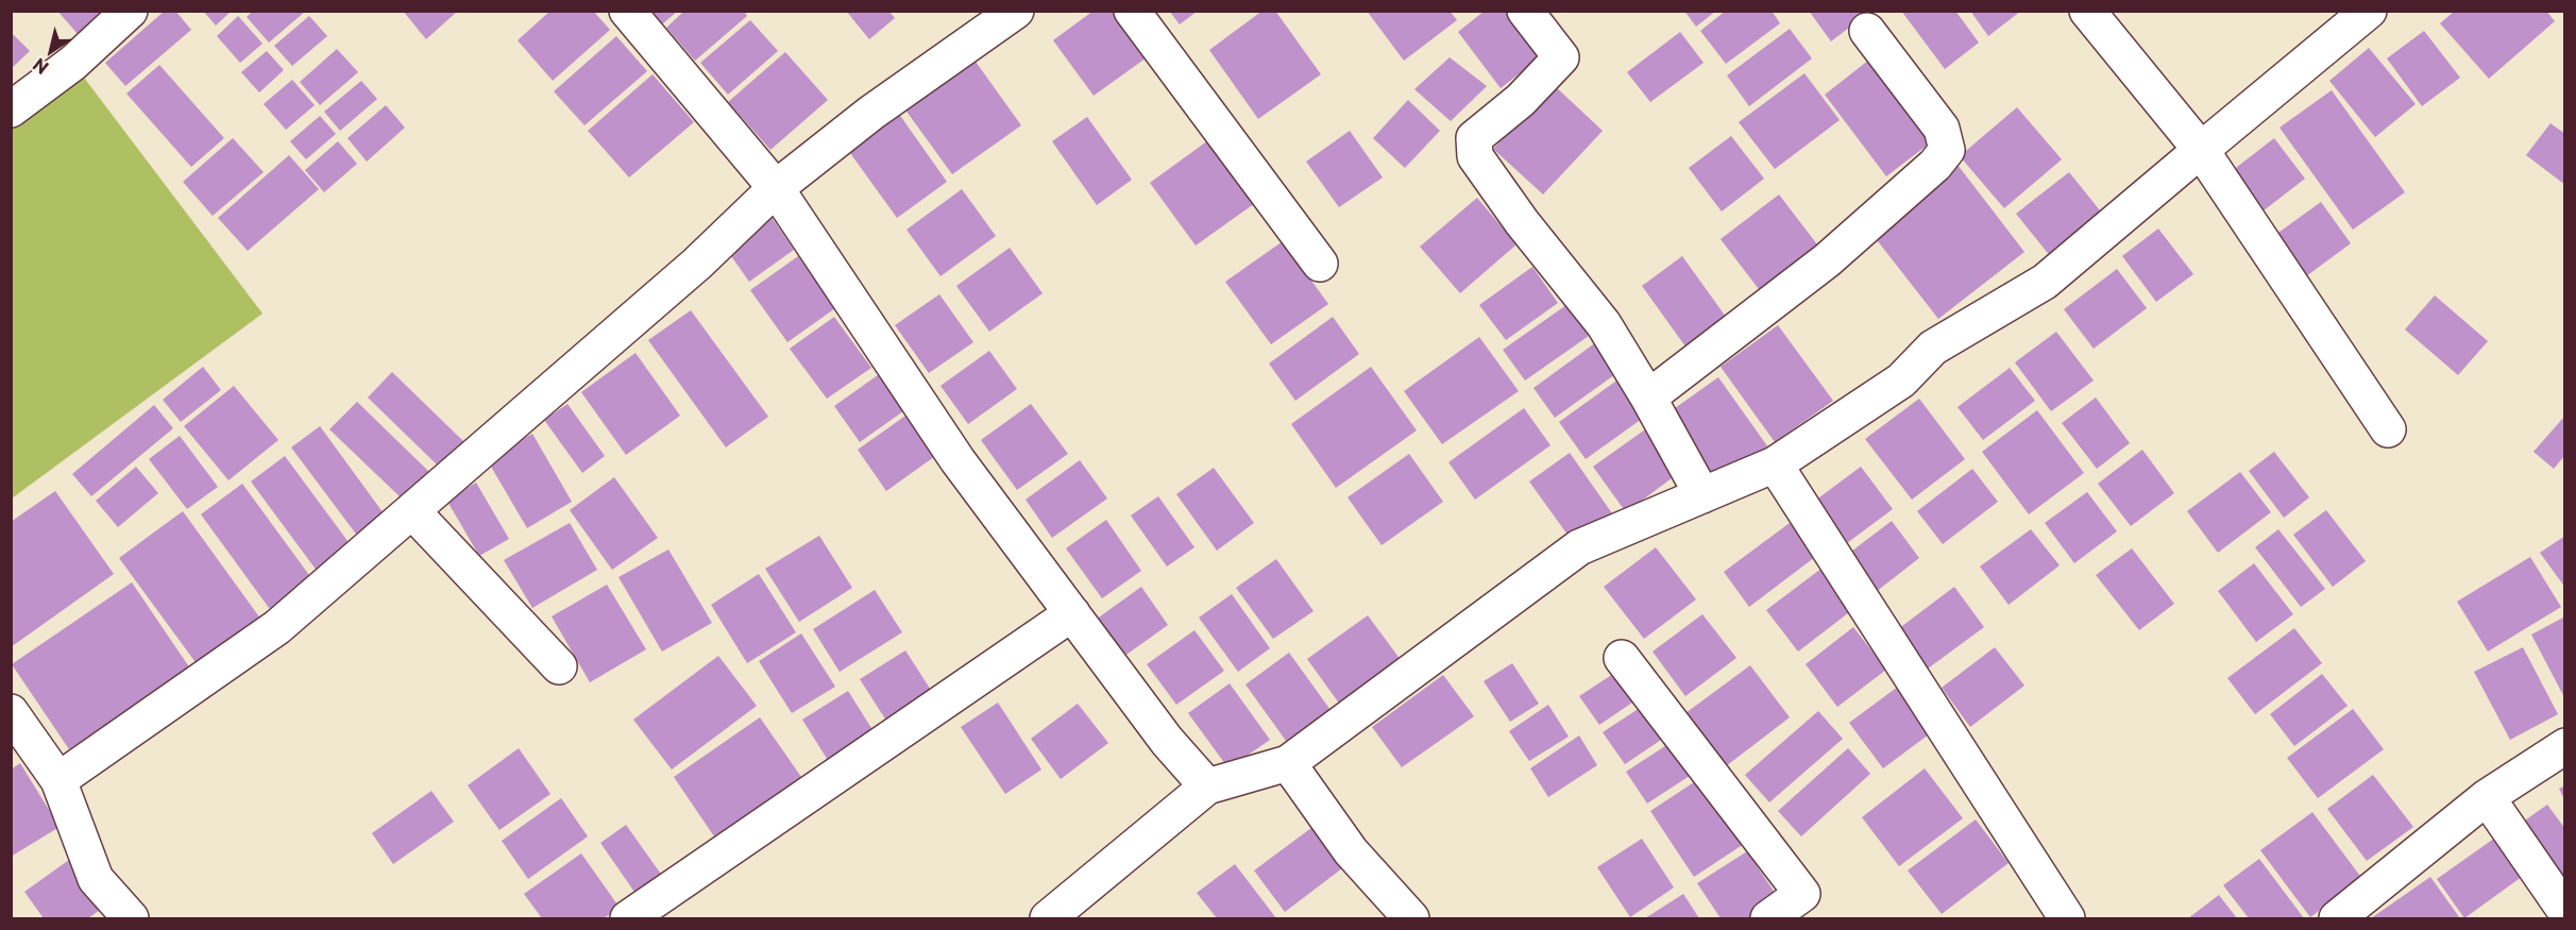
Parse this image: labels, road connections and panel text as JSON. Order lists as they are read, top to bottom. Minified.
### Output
{"north":"bottom left"}
